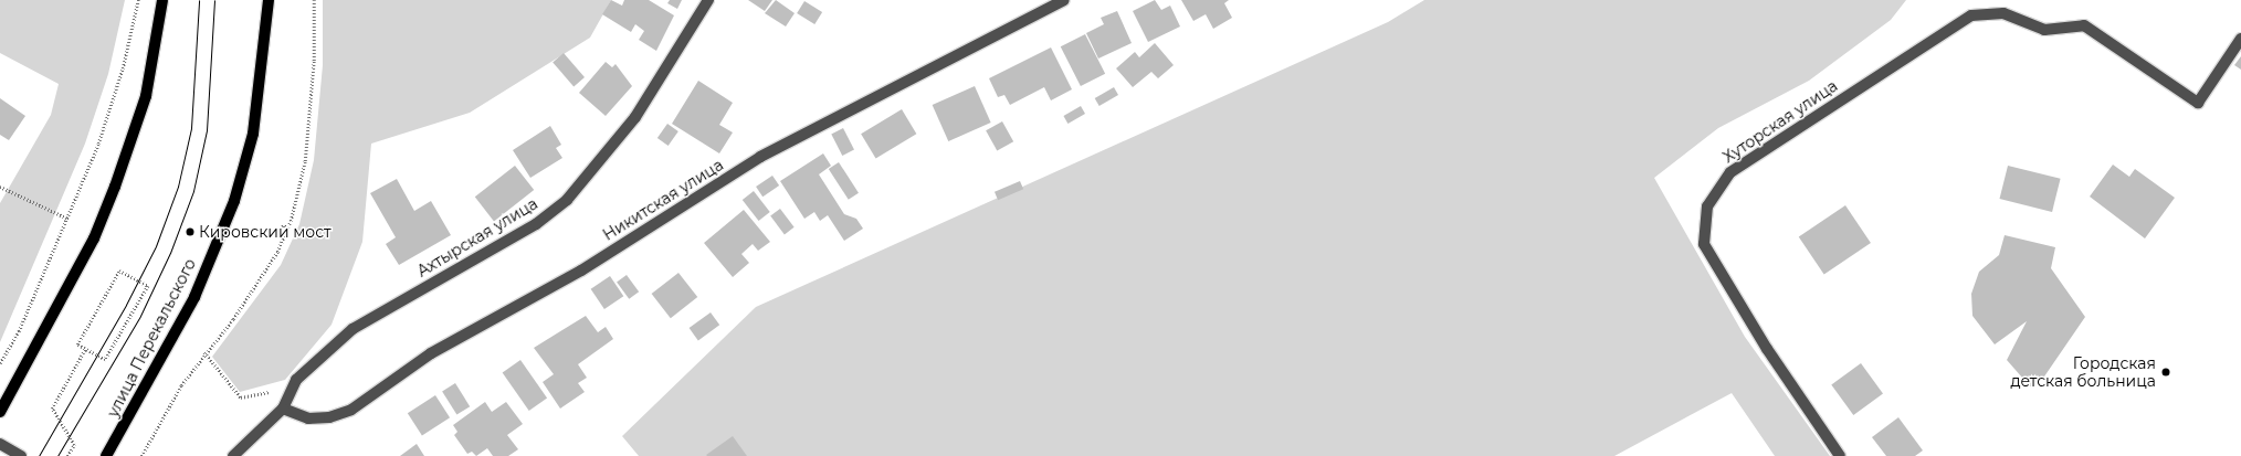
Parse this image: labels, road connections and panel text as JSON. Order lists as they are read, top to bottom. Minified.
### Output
{"streets":{"main road":["улица Перекальского"],"street":["Хуторская улица","Никитская улица","Ахтырская улица"]},"crossings":[["Никитская улица","Ахтырская улица"]],"places":["Кировский мост","Городская детская больница"]}
